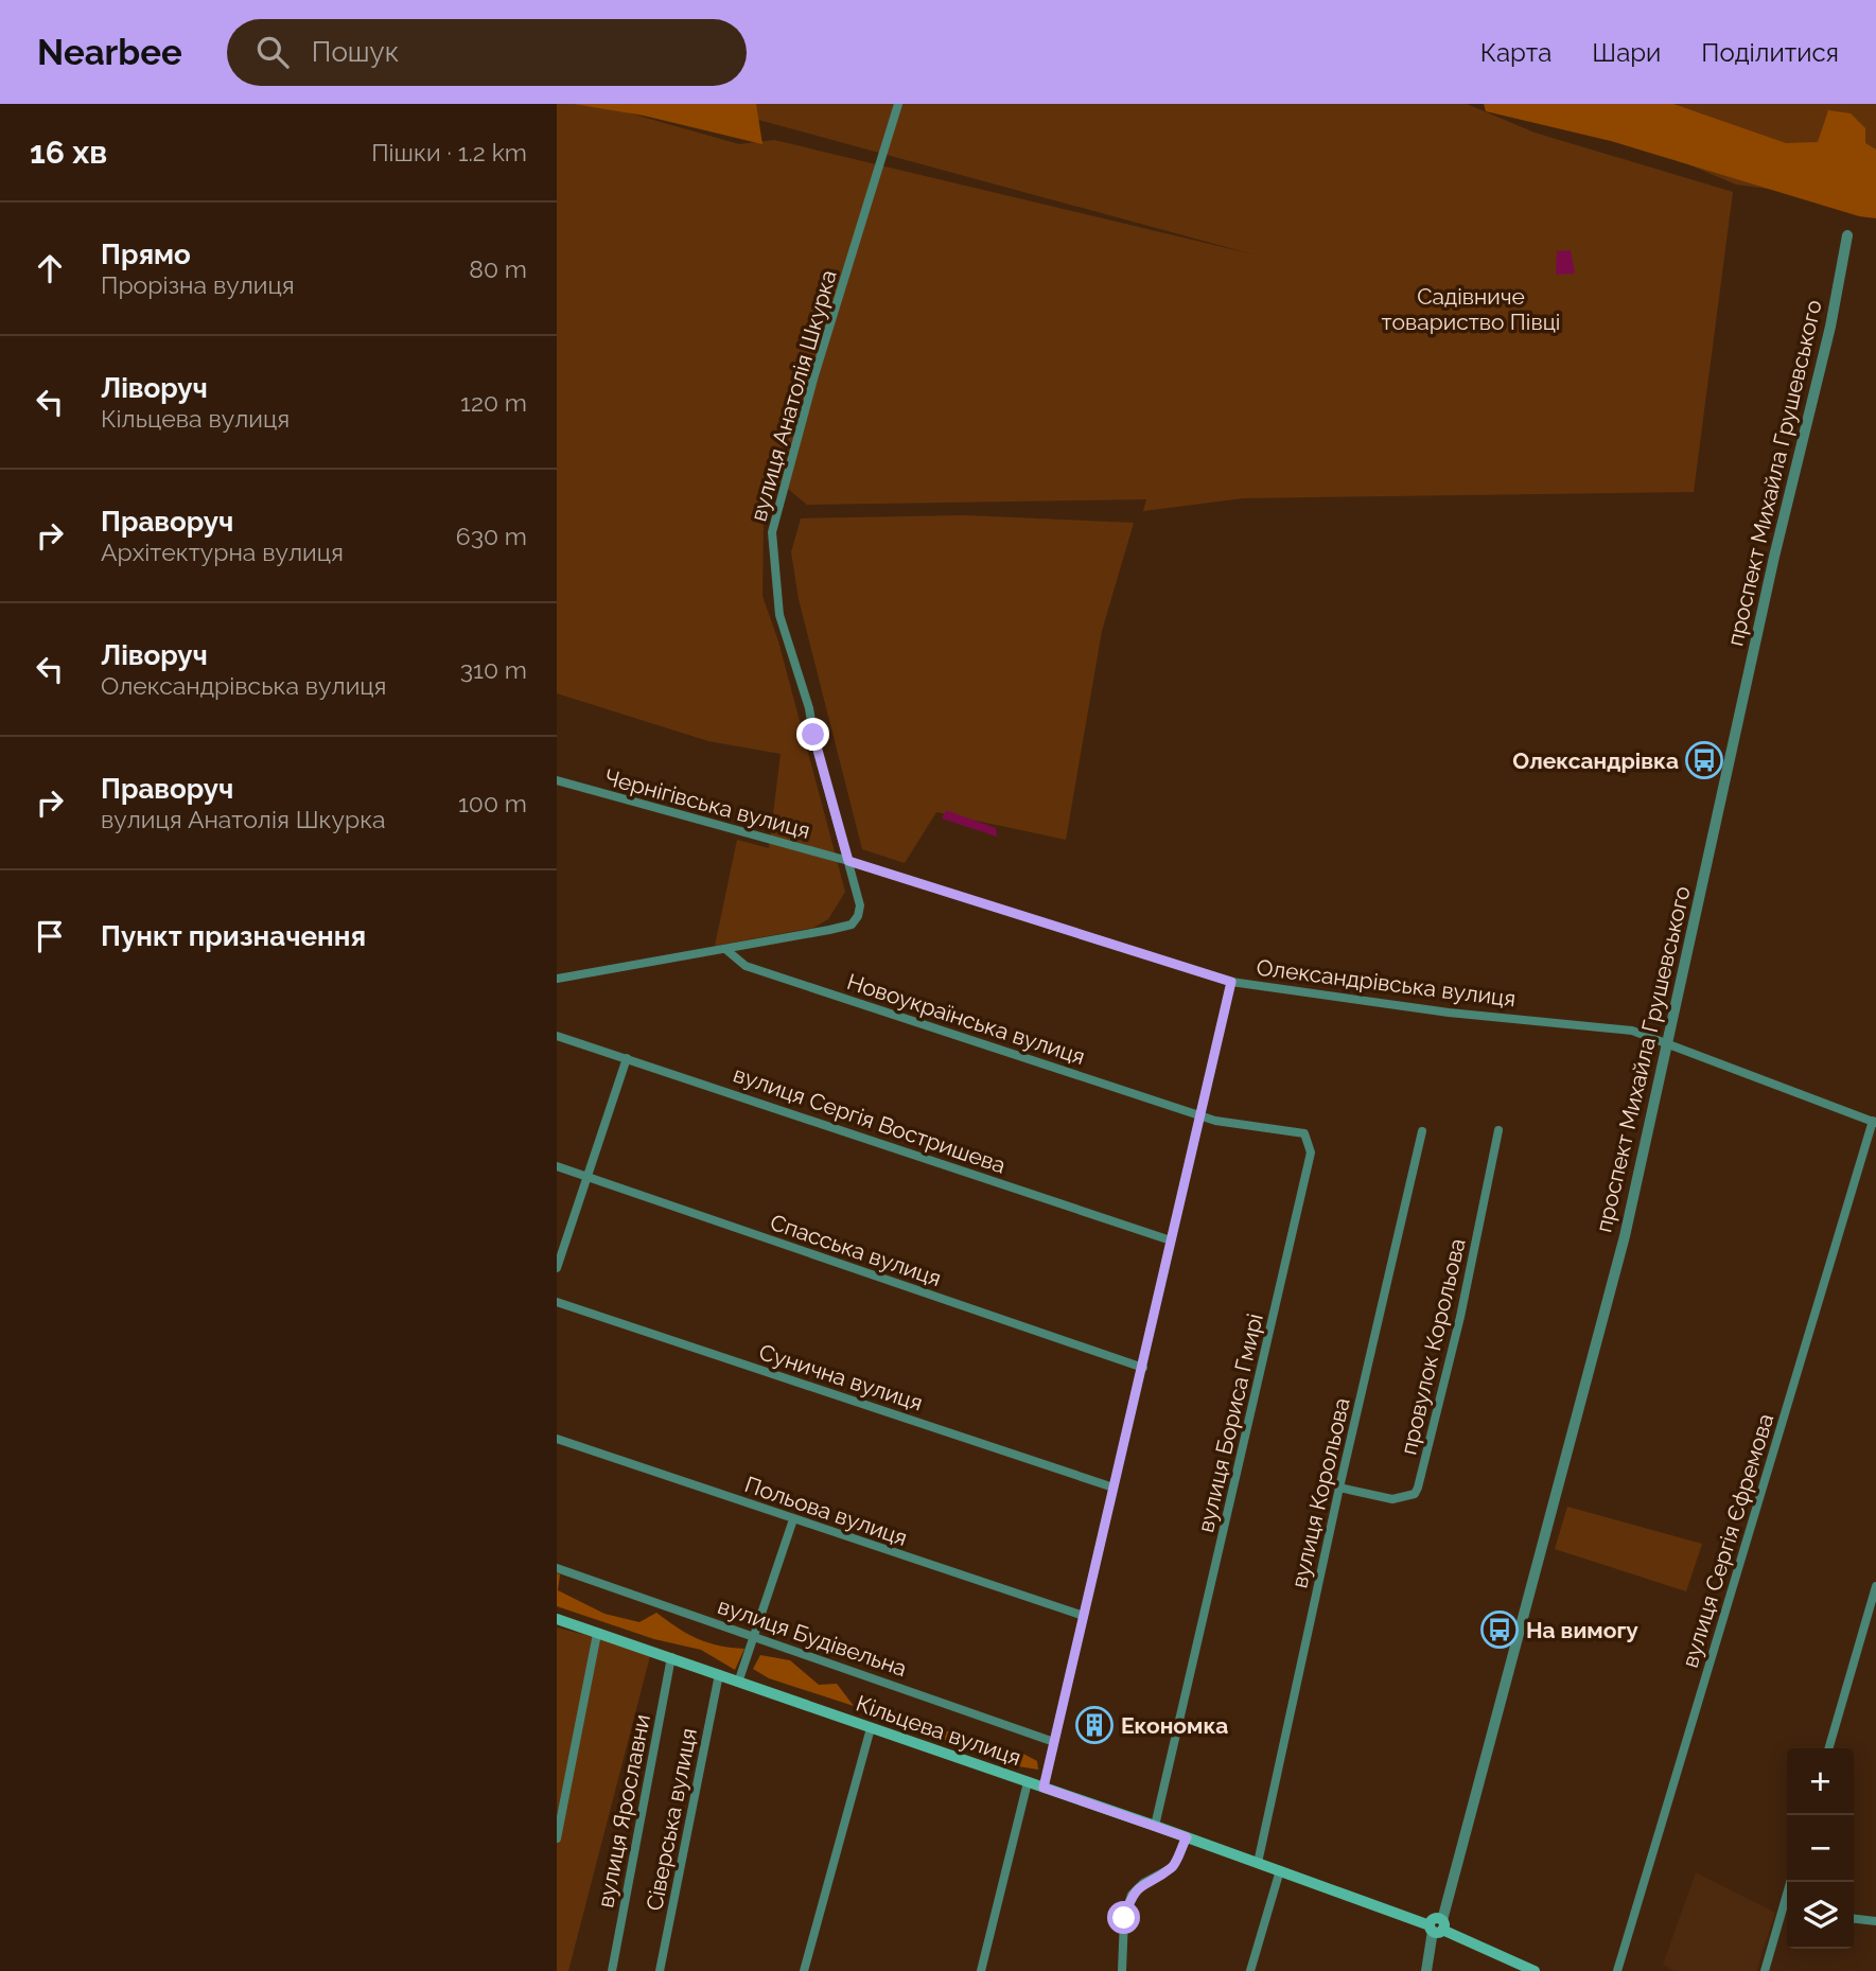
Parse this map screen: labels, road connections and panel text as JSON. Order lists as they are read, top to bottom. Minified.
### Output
{"streets":{"main road":["Кільцева вулиця"],"street":["вулиця Анатолія Шкурка","проспект Михайла Грушевського","Чернігівська вулиця","Олександрівська вулиця","Новоукраїнська вулиця","вулиця Сергія Востришева","Спасська вулиця","провулок Корольова","Сунична вулиця","вулиця Бориса Гмирі","вулиця Корольова","Польова вулиця","вулиця Сергія Єфремова","вулиця Будівельна","вулиця Ярославни","Сіверська вулиця"]},"crossings":[["вулиця Анатолія Шкурка","Чернігівська вулиця"],["вулиця Анатолія Шкурка","Олександрівська вулиця"],["вулиця Анатолія Шкурка","Новоукраїнська вулиця"],["проспект Михайла Грушевського","Олександрівська вулиця"],["проспект Михайла Грушевського","Кільцева вулиця"],["Чернігівська вулиця","Олександрівська вулиця"],["Олександрівська вулиця","вулиця Сергія Єфремова"],["Новоукраїнська вулиця","вулиця Бориса Гмирі"],["провулок Корольова","вулиця Корольова"],["вулиця Бориса Гмирі","Кільцева вулиця"],["вулиця Корольова","Кільцева вулиця"],["Кільцева вулиця","вулиця Ярославни"],["Кільцева вулиця","Сіверська вулиця"]],"parks":["Садівниче товариство Півці"],"places":{"bus stop":["Олександрівка","На вимогу"],"building":["Економка"]},"page":{"header":"Nearbee","search":"Пошук","nav":["Карта","Шари","Поділитися"],"heading":["16 хв","Пішки · 1.2 km"],"list":[["Прямо","Прорізна вулиця","80 m"],["Ліворуч","Кільцева вулиця","120 m"],["Праворуч","Архітектурна вулиця","630 m"],["Ліворуч","Олександрівська вулиця","310 m"],["Праворуч","вулиця Анатолія Шкурка","100 m"],"Пункт призначення"],"map_buttons":["+","−"]}}
